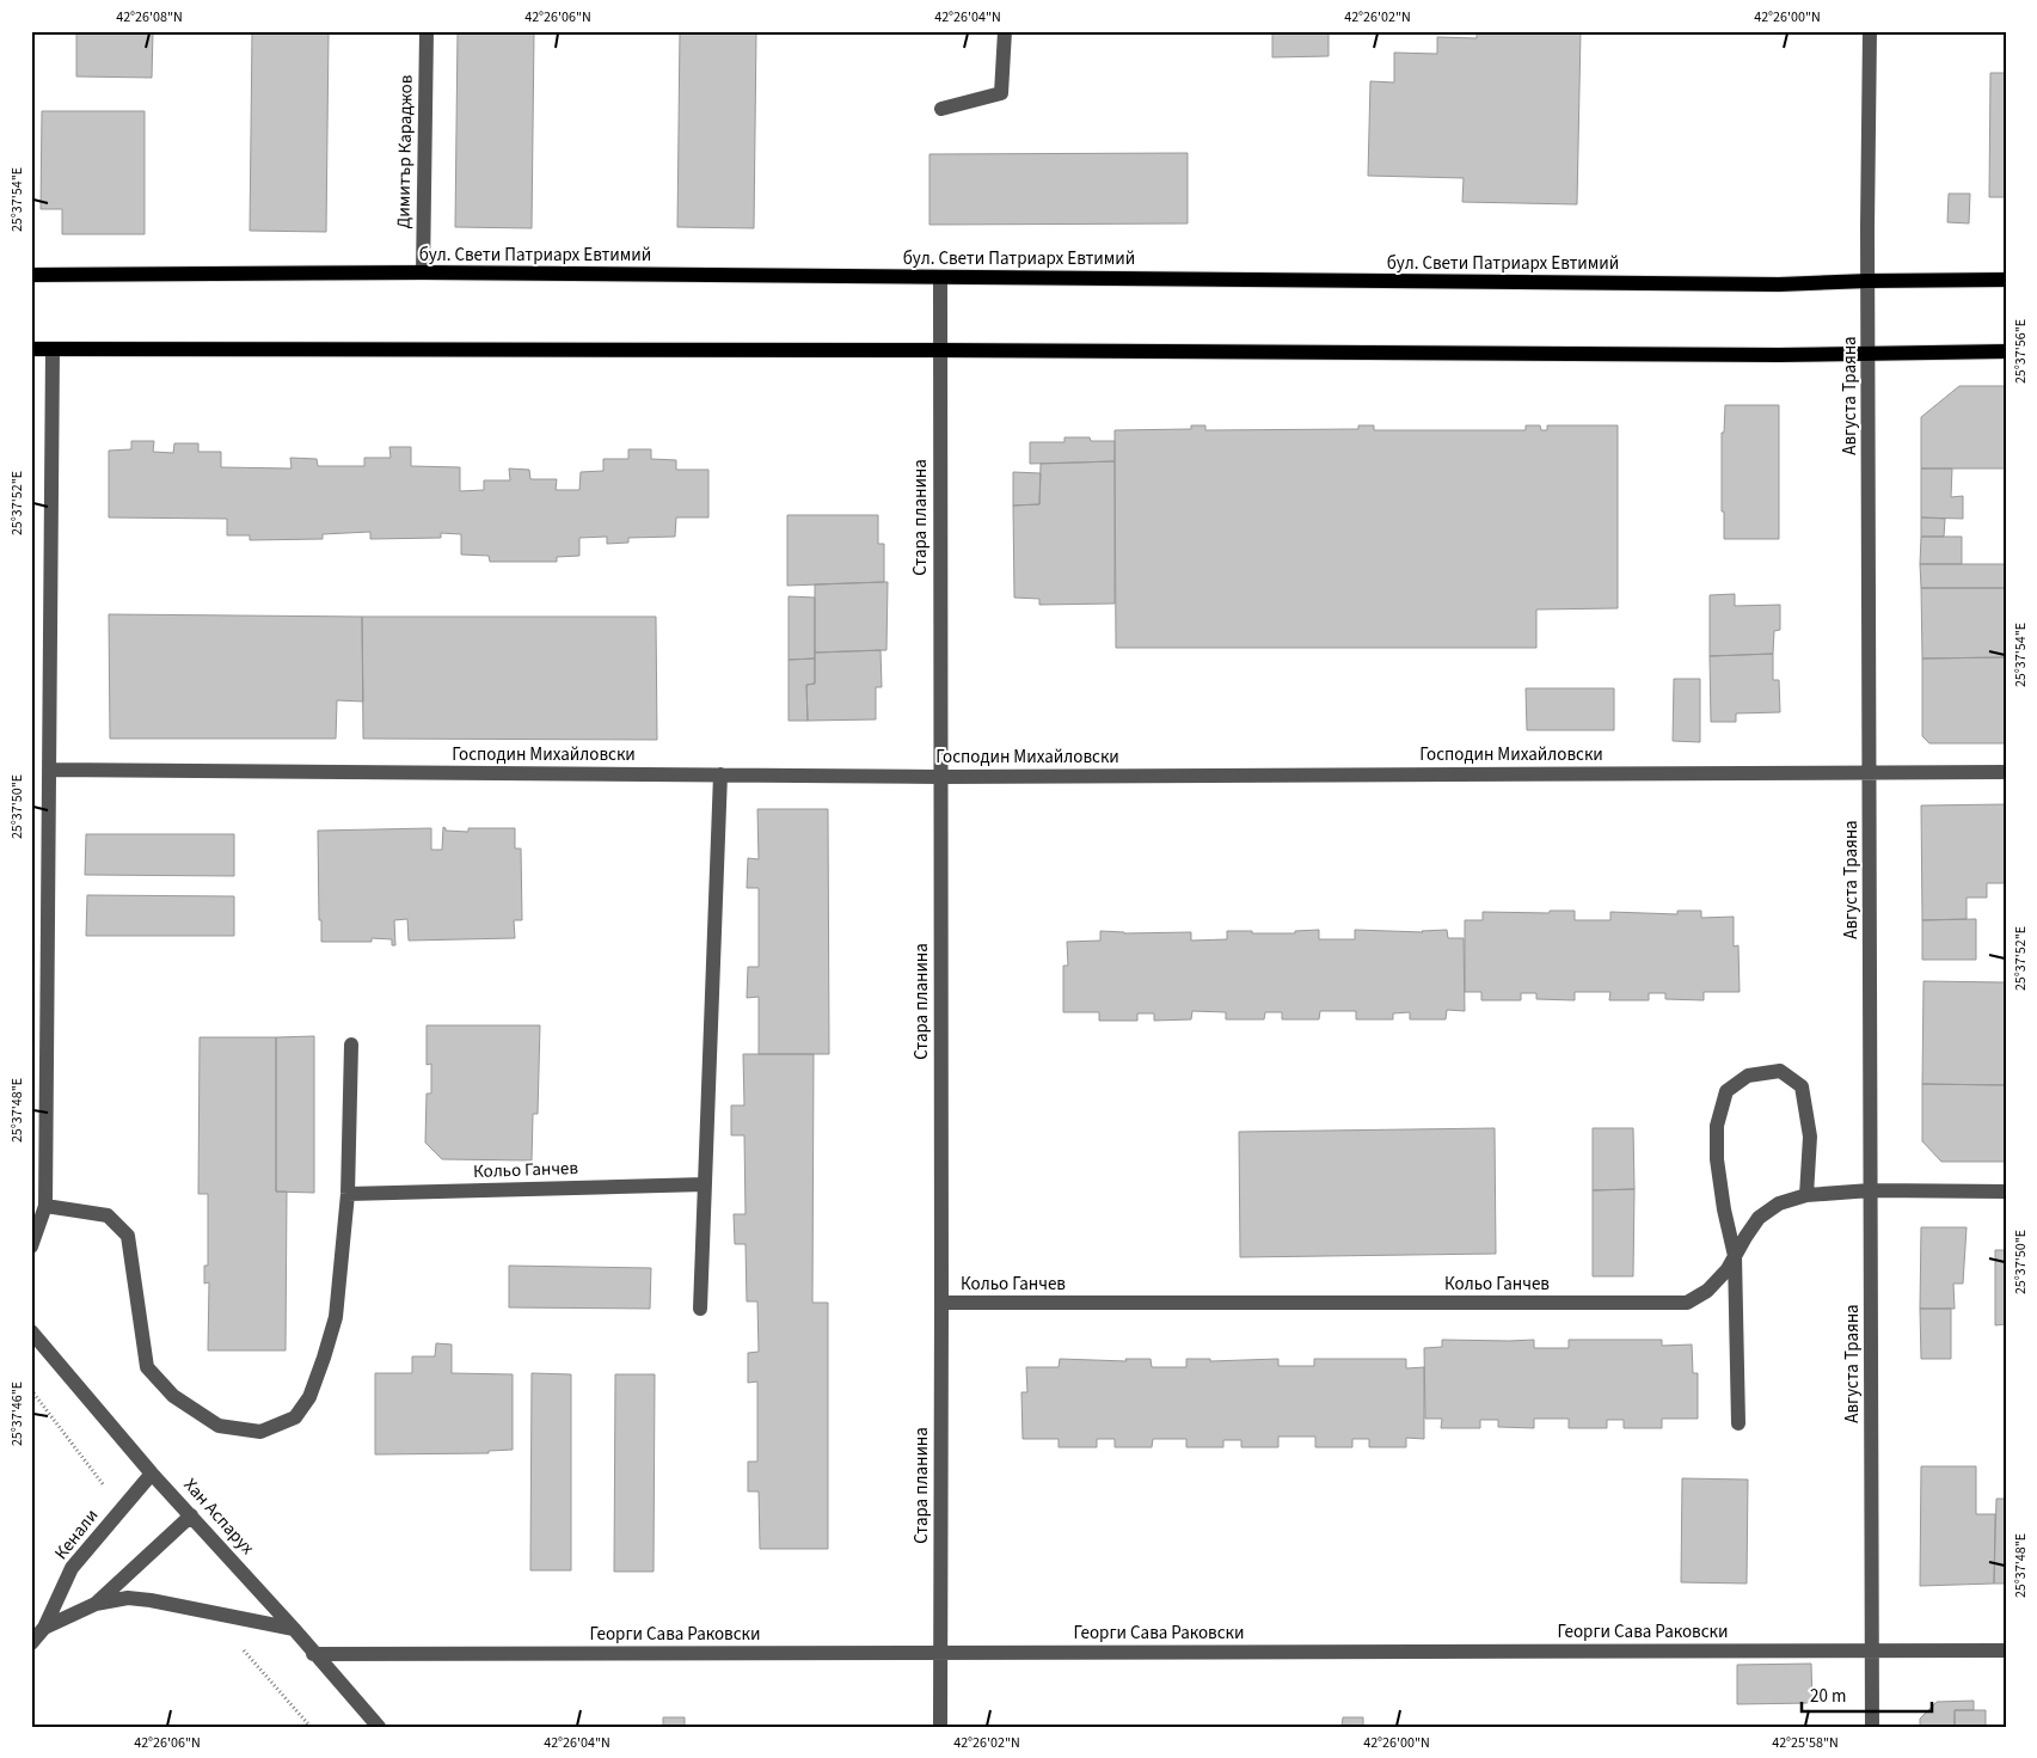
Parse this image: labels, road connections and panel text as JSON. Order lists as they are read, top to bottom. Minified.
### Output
{"streets":{"main road":["бул. Свети Патриарх Евтимий"],"street":["Димитър Караджов","Августа Траяна","Стара планина","Господин Михайловски","Кольо Ганчев","Хан Аспарух","Кенали","Георги Сава Раковски"]},"crossings":[["Димитър Караджов","бул. Свети Патриарх Евтимий"],["бул. Свети Патриарх Евтимий","Августа Траяна"],["бул. Свети Патриарх Евтимий","Стара планина"],["Августа Траяна","Господин Михайловски"],["Августа Траяна","Кольо Ганчев"],["Августа Траяна","Георги Сава Раковски"],["Стара планина","Господин Михайловски"],["Стара планина","Кольо Ганчев"],["Стара планина","Георги Сава Раковски"],["Хан Аспарух","Кенали"],["Хан Аспарух","Георги Сава Раковски"]],"scale_bar":"20 m","coordinates":["42°26'08\"N","42°26'06\"N","42°26'04\"N","42°26'02\"N","42°26'00\"N","25°37'54\"E","25°37'56\"E","25°37'52\"E","25°37'50\"E","25°37'48\"E","25°37'46\"E","42°25'58\"N"]}
